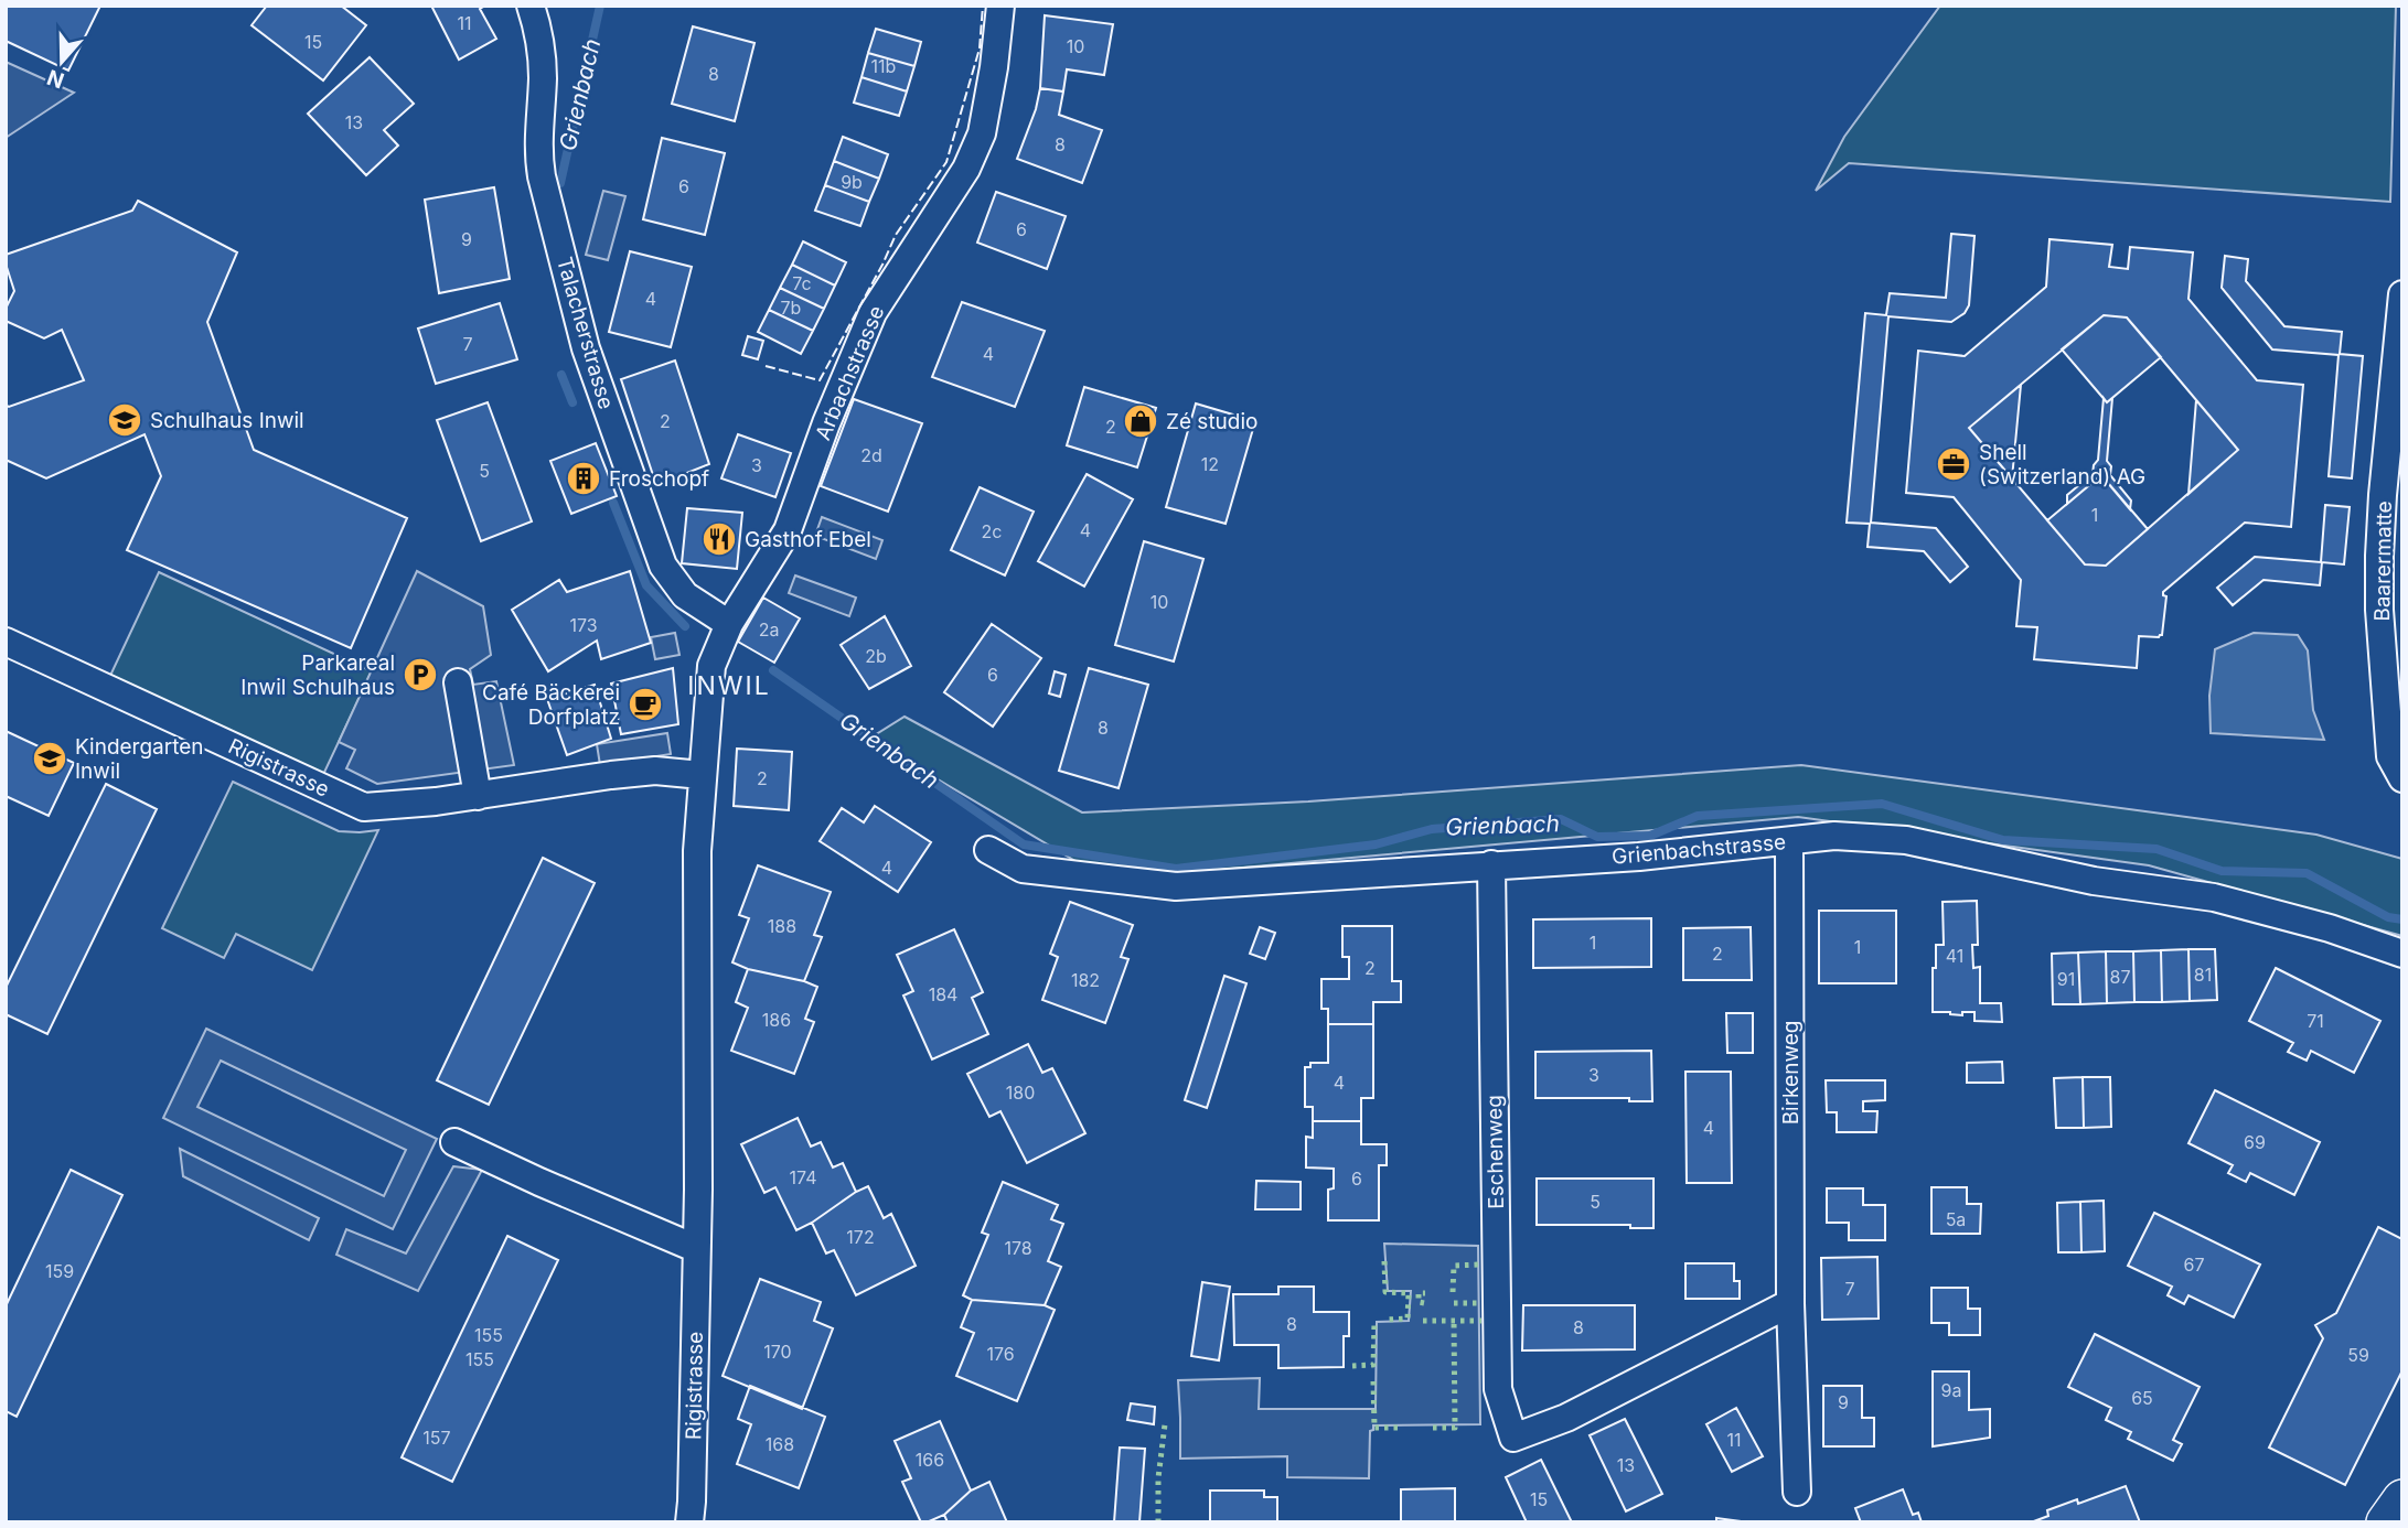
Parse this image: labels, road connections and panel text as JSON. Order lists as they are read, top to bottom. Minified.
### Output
{"streets":{"street":["Talacherstrasse","Arbachstrasse","Baarermatte","Rigistrasse","Grienbachstrasse","Birkenweg","Eschenweg"]},"crossings":[["Talacherstrasse","Arbachstrasse"],["Arbachstrasse","Rigistrasse"],["Grienbachstrasse","Birkenweg"],["Grienbachstrasse","Eschenweg"],["Birkenweg","Eschenweg"]],"districts":["INWIL"],"water":["Grienbach"],"places":{"school or university":["Schulhaus Inwil","Kindergarten Inwil"],"shop":["Zé studio"],"office":["Shell (Switzerland) AG"],"building":["Froschopf"],"restaurant":["Gasthof Ebel"],"parking":["Parkareal Inwil Schulhaus"],"cafe":["Café Bäckerei Dorfplatz"]},"house_numbers":["11","15","10","11b","8","13","8","9b","6","6","9","7c","4","7b","7","4","2","2","2d","12","3","5","1","4","2c","10","173","2a","2b","6","8","2","4","188","1","1","2","41","2","81","87","91","182","184","186","71","3","4","180","4","69","174","6","5","5a","172","178","67","159","7","8","8","155","170","176","59","155","9a","65","9","157","11","168","166","13","15"],"north":"bottom"}
